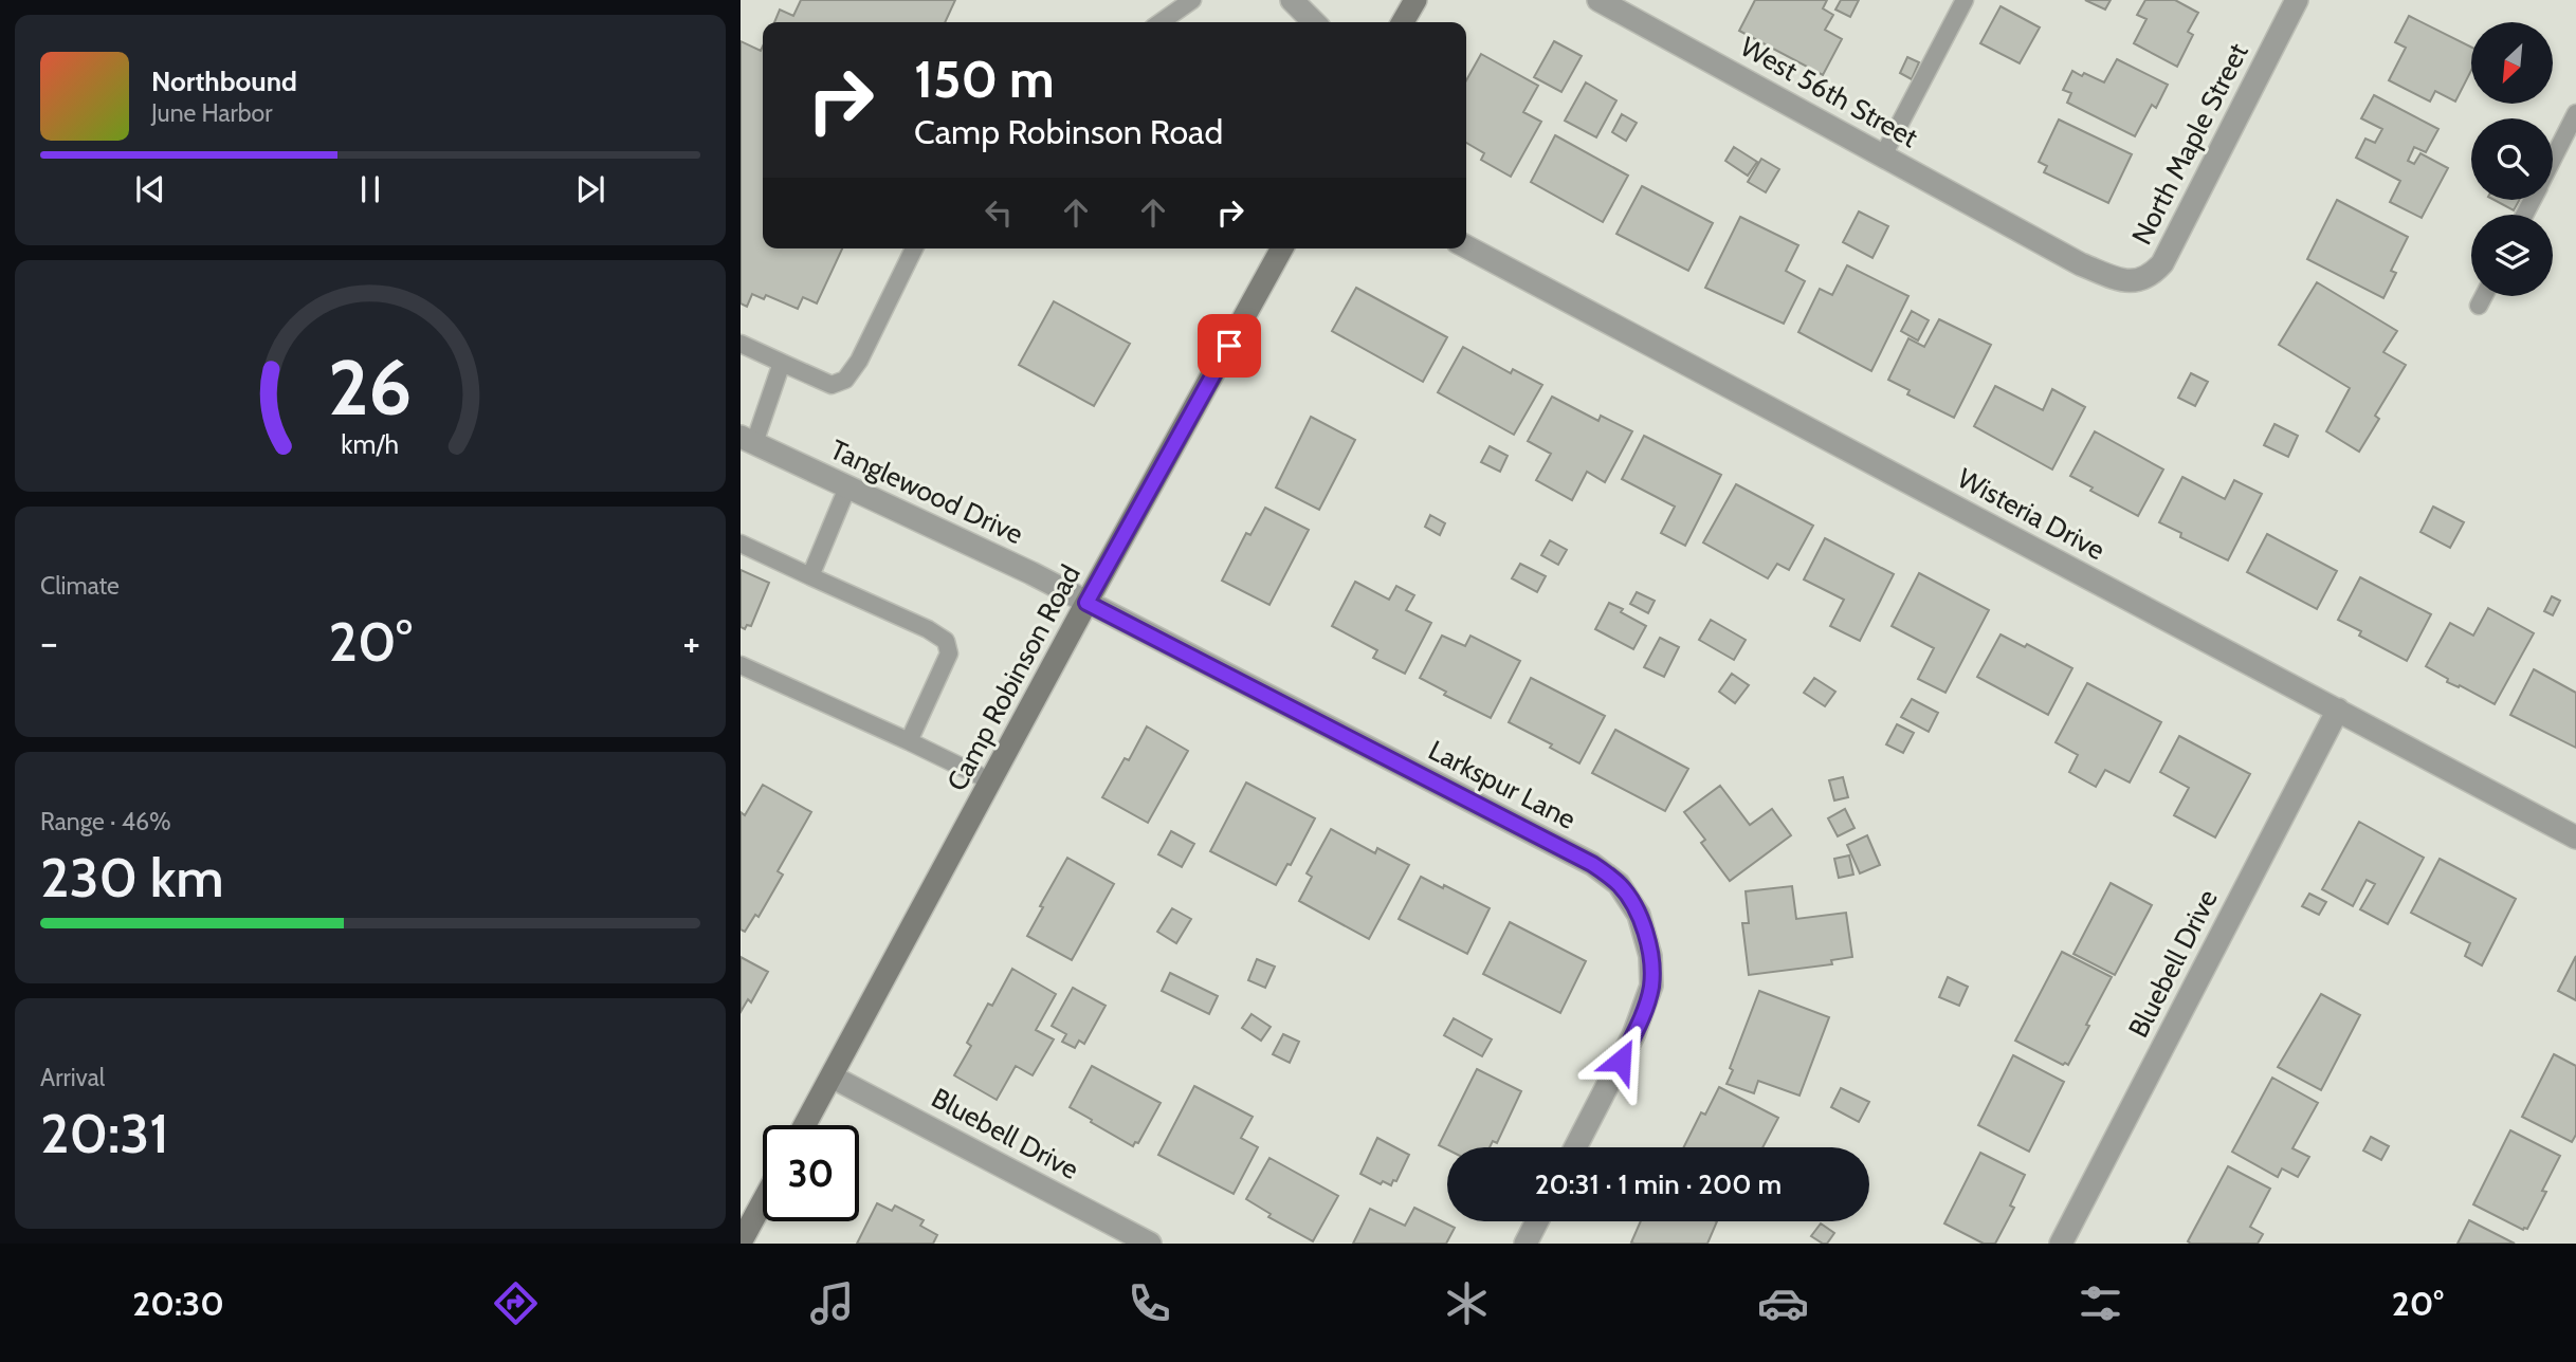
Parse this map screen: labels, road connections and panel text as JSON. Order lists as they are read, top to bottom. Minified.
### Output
{"streets":{"main road":["Camp Robinson Road"],"street":["West 56th Street","North Maple Street","Tanglewood Drive","Wisteria Drive","Larkspur Lane","Bluebell Drive"]},"crossings":[["West 56th Street","North Maple Street"],["Tanglewood Drive","Camp Robinson Road"],["Tanglewood Drive","Larkspur Lane"],["Wisteria Drive","Bluebell Drive"],["Camp Robinson Road","Larkspur Lane"],["Camp Robinson Road","Bluebell Drive"]],"north":"bottom left","page":{"turn":["150 m","Camp Robinson Road"],"song":["Northbound","June Harbor"],"tile":["Climate",["Range · 46%","230 km"],["Arrival","20:31"]],"heat":["−","20°","+"],"limit":"30","trip":"20:31 · 1 min · 200 m","tabs":["20:30","20°"],"gauge":["26","km/h"]}}
